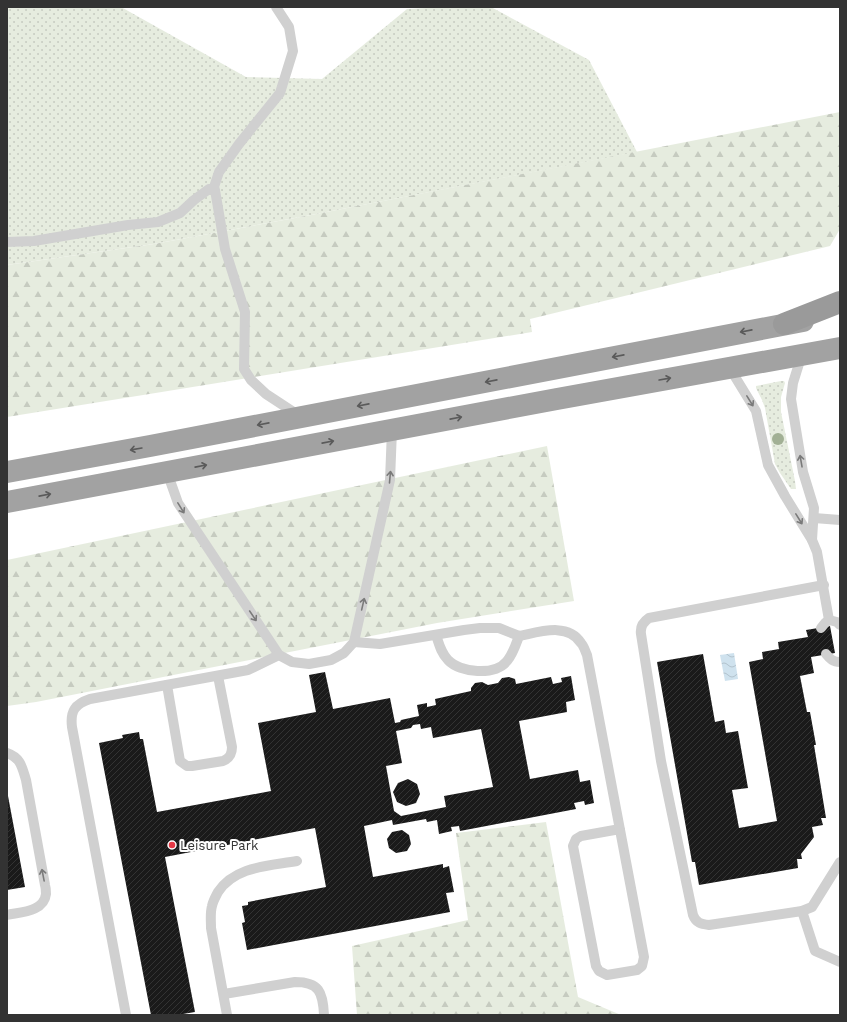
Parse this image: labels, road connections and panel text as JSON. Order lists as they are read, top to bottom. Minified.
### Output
{"places":["Leisure Park"]}
